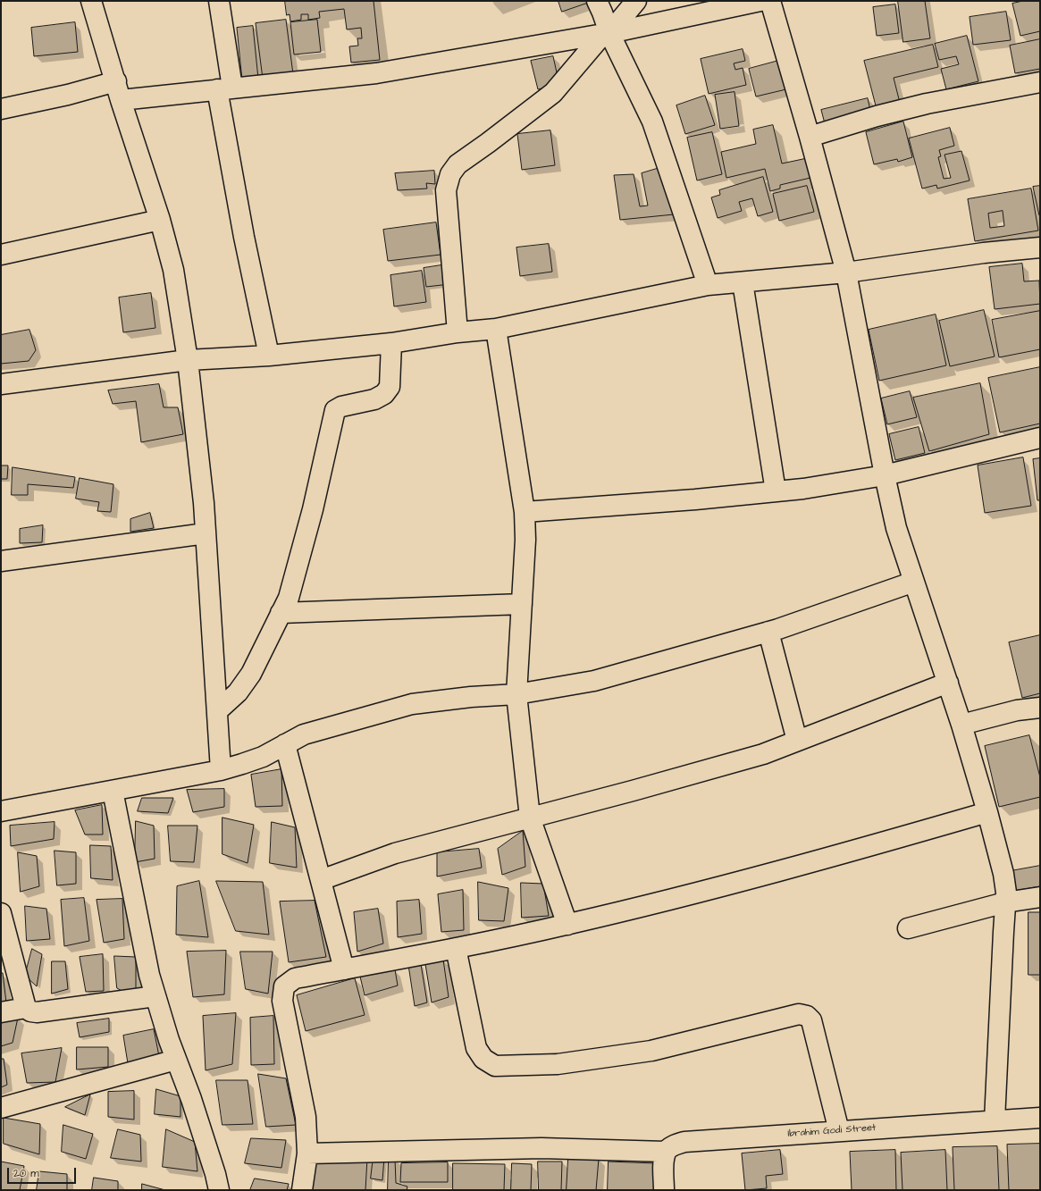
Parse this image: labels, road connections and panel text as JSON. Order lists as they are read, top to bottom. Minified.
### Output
{"streets":{"street":["Ibrahim Godi Street"]},"scale_bar":"20 m"}
